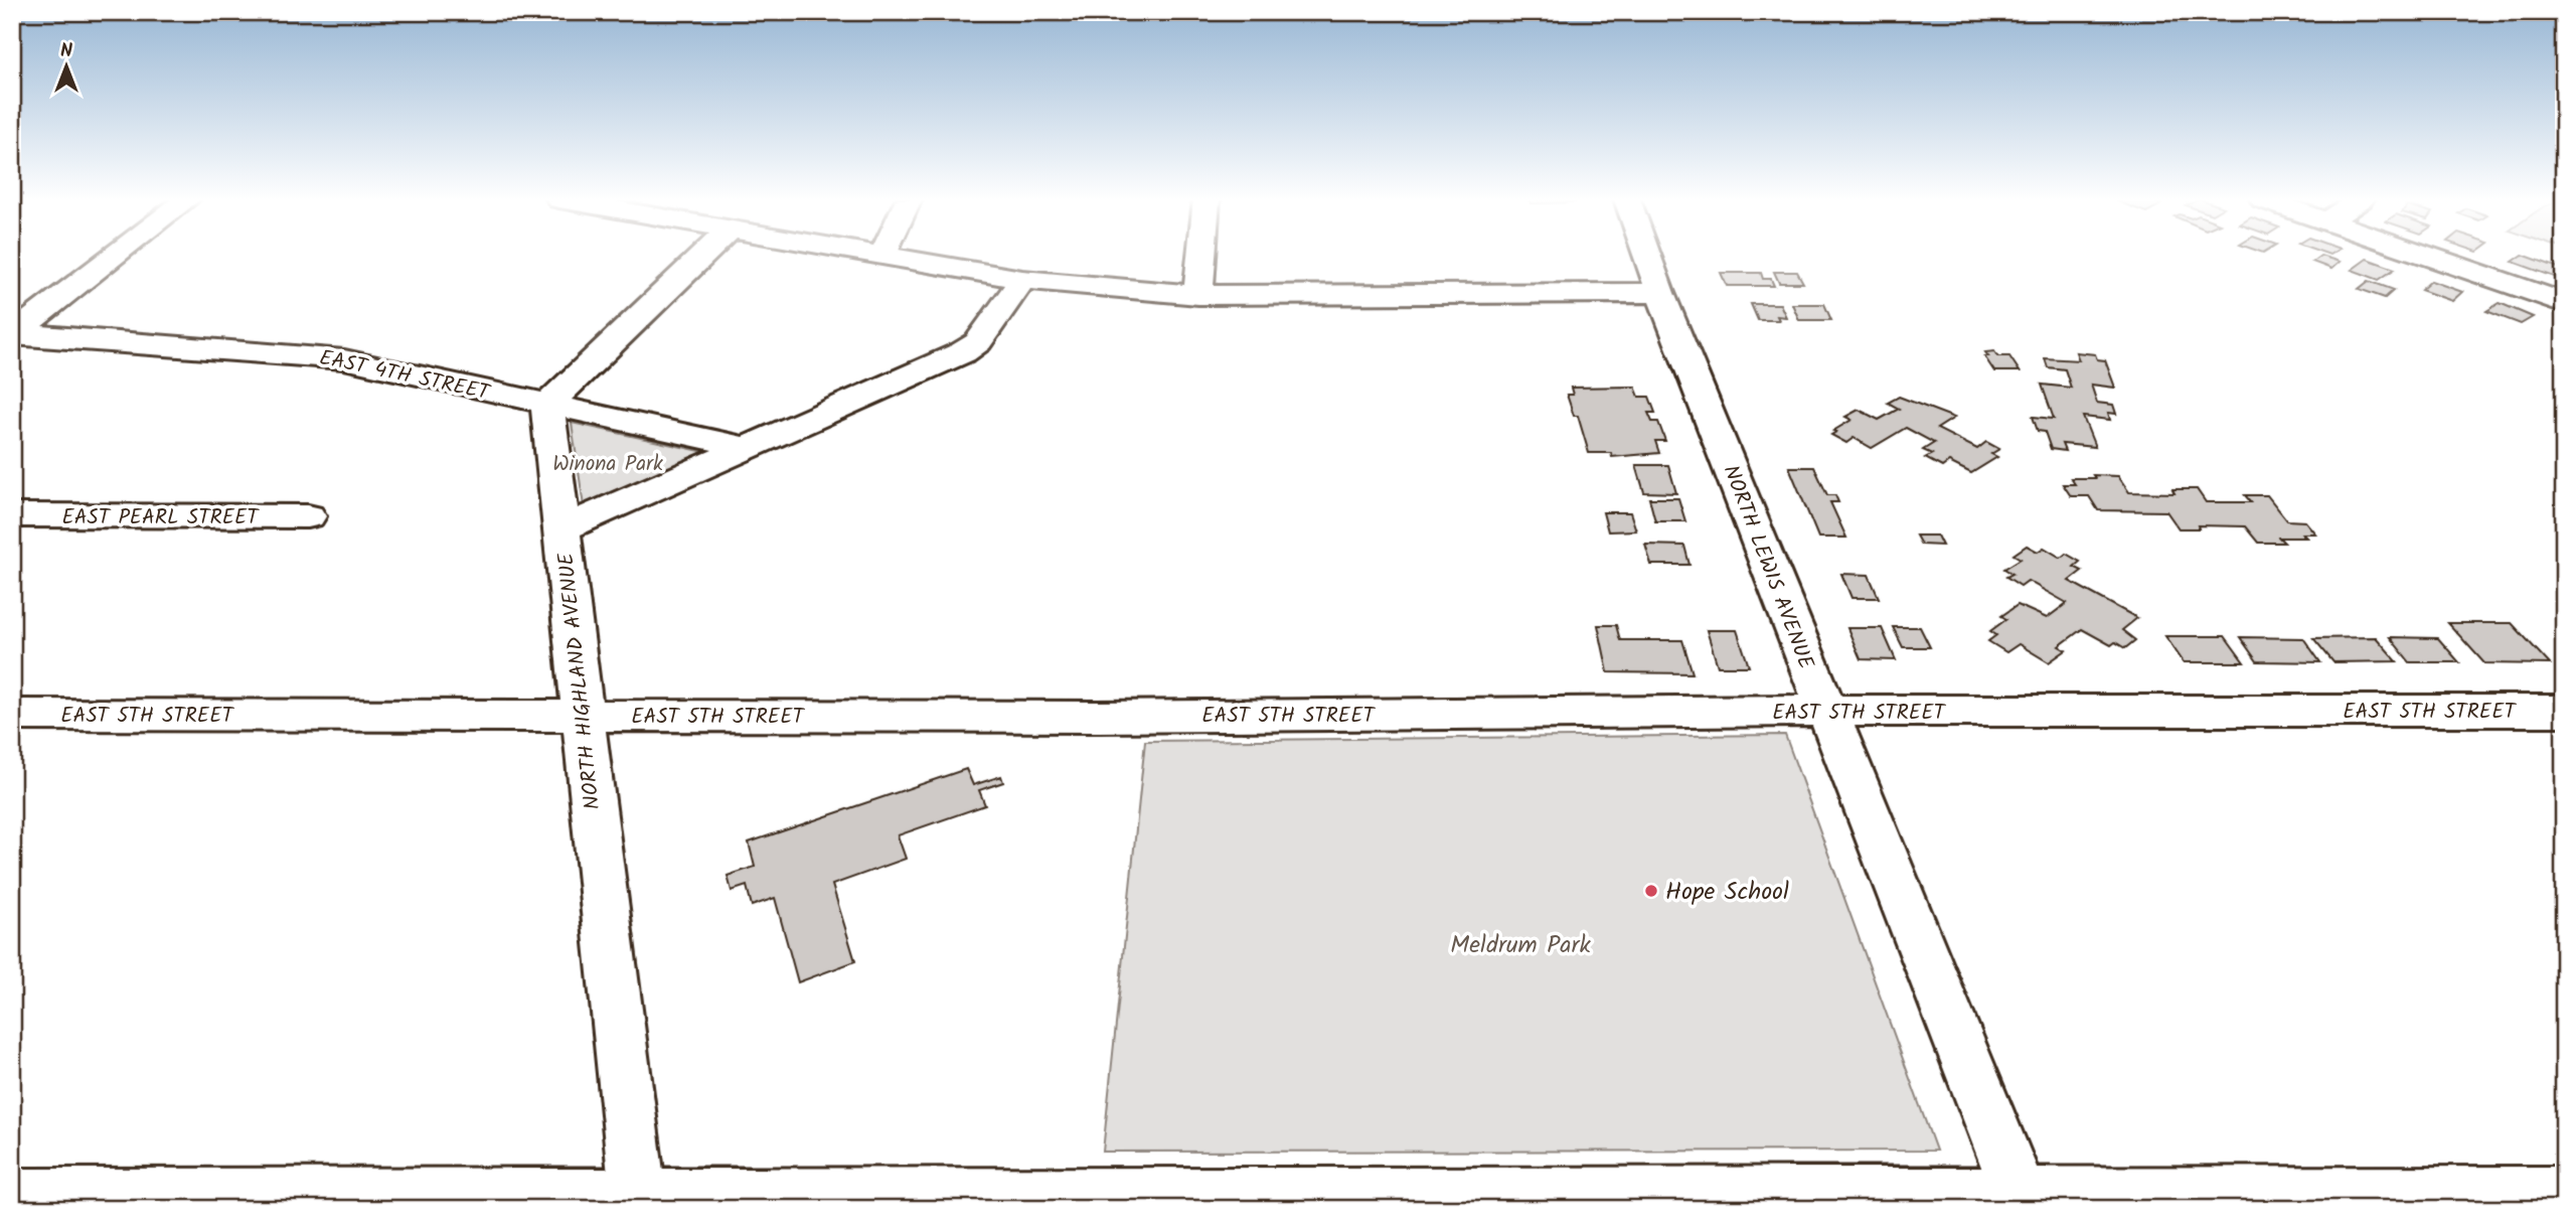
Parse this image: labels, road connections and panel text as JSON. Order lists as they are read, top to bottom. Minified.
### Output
{"streets":{"street":["EAST 4TH STREET","EAST PEARL STREET","NORTH LEWIS AVENUE","NORTH HIGHLAND AVENUE","EAST 5TH STREET"]},"crossings":[["EAST 4TH STREET","NORTH HIGHLAND AVENUE"],["NORTH LEWIS AVENUE","EAST 5TH STREET"],["NORTH HIGHLAND AVENUE","EAST 5TH STREET"]],"parks":["Winona Park","Meldrum Park"],"places":["Hope School"],"north":"top"}
